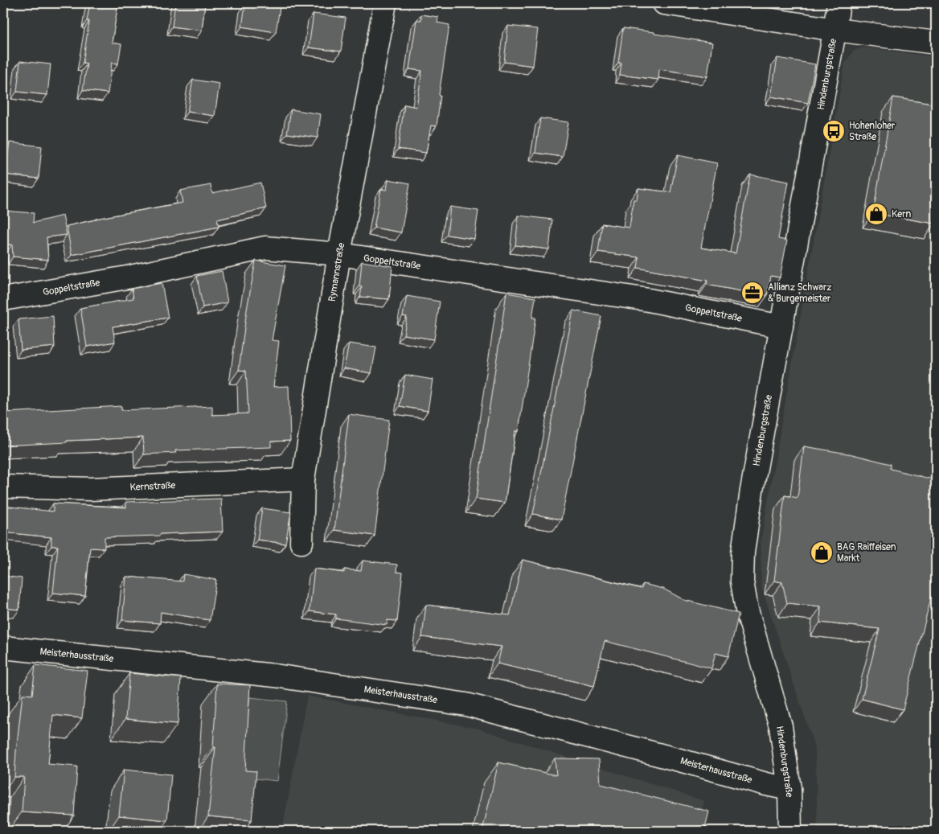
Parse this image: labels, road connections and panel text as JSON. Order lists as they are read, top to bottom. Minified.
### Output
{"streets":{"street":["Hindenburgstraße","Goppeltstraße","Rymannstraße","Kernstraße","Meisterhausstraße"]},"crossings":[["Hindenburgstraße","Goppeltstraße"],["Hindenburgstraße","Meisterhausstraße"],["Goppeltstraße","Rymannstraße"],["Rymannstraße","Kernstraße"]],"places":{"bus stop":["Hohenloher Straße"],"shop":["Kern","BAG Raiffeisen Markt"],"office":["Allianz Schwarz & Burgemeister"]}}
